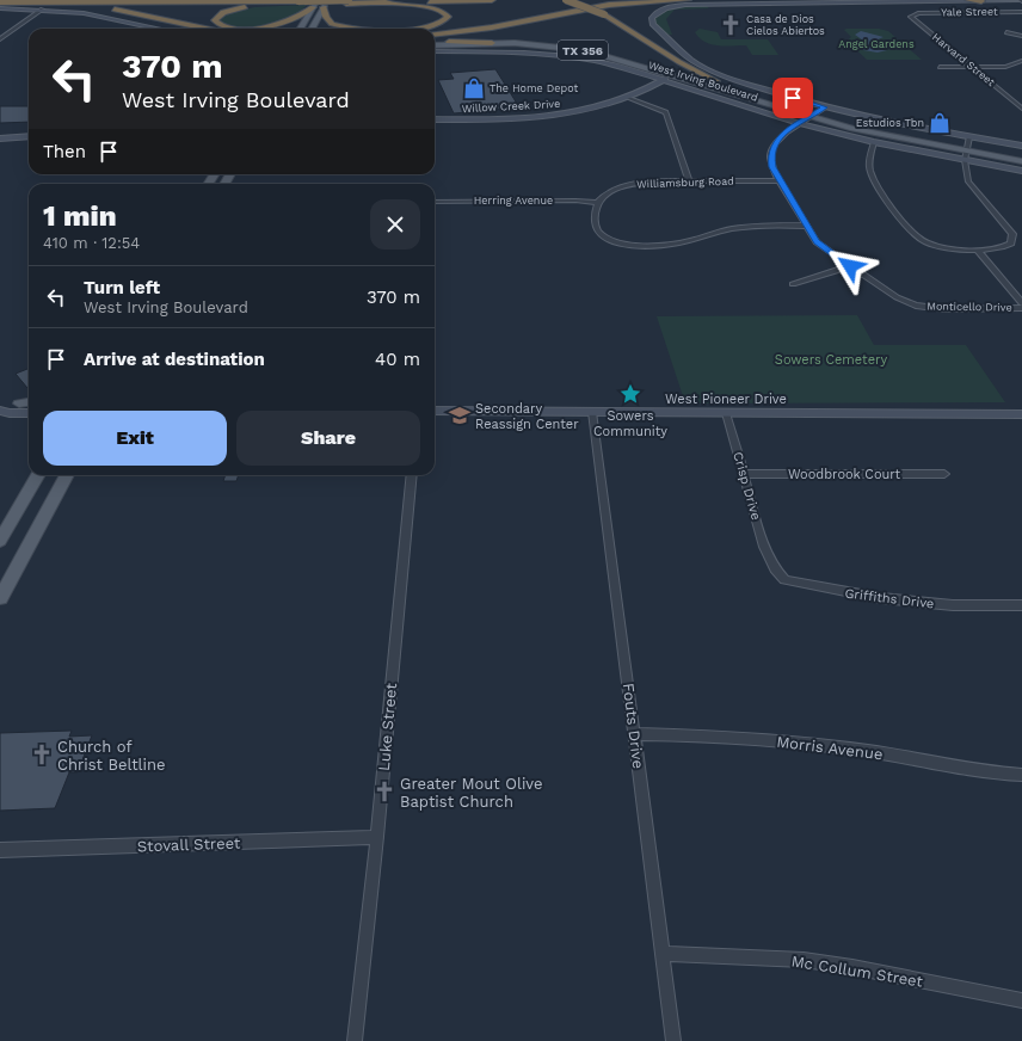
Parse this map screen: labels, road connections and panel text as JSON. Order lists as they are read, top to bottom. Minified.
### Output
{"streets":{"main road":["TX 356","West Irving Boulevard"],"street":["Yale Street","Harvard Street","Willow Creek Drive","Williamsburg Road","Herring Avenue","Monticello Drive","West Pioneer Drive","Woodbrook Court","Crisp Drive","Griffiths Drive","Fouts Drive","Luke Street","Morris Avenue","Stovall Street","Mc Collum Street"]},"crossings":[["Yale Street","Harvard Street"],["West Irving Boulevard","Willow Creek Drive"],["West Irving Boulevard","Monticello Drive"],["Williamsburg Road","Herring Avenue"],["Williamsburg Road","Monticello Drive"],["West Pioneer Drive","Crisp Drive"],["West Pioneer Drive","Fouts Drive"],["Woodbrook Court","Crisp Drive"],["Crisp Drive","Griffiths Drive"],["Fouts Drive","Morris Avenue"],["Fouts Drive","Mc Collum Street"],["Luke Street","Stovall Street"]],"parks":["Angel Gardens","Sowers Cemetery"],"places":{"church":["Casa de Dios Cielos Abiertos","Church of Christ Beltline","Greater Mout Olive Baptist Church"],"shop":["The Home Depot","Estudios Tbn"],"place":["Sowers Community"],"school or university":["Secondary Reassign Center"]},"page":{"turn":["370 m","West Irving Boulevard"],"then":"Then","heading":["1 min","410 m · 12:54"],"list":[{"name":"Turn left","note":"West Irving Boulevard","value":"370 m"},{"name":"Arrive at destination","value":"40 m"}],"buttons":["Exit","Share"]}}
